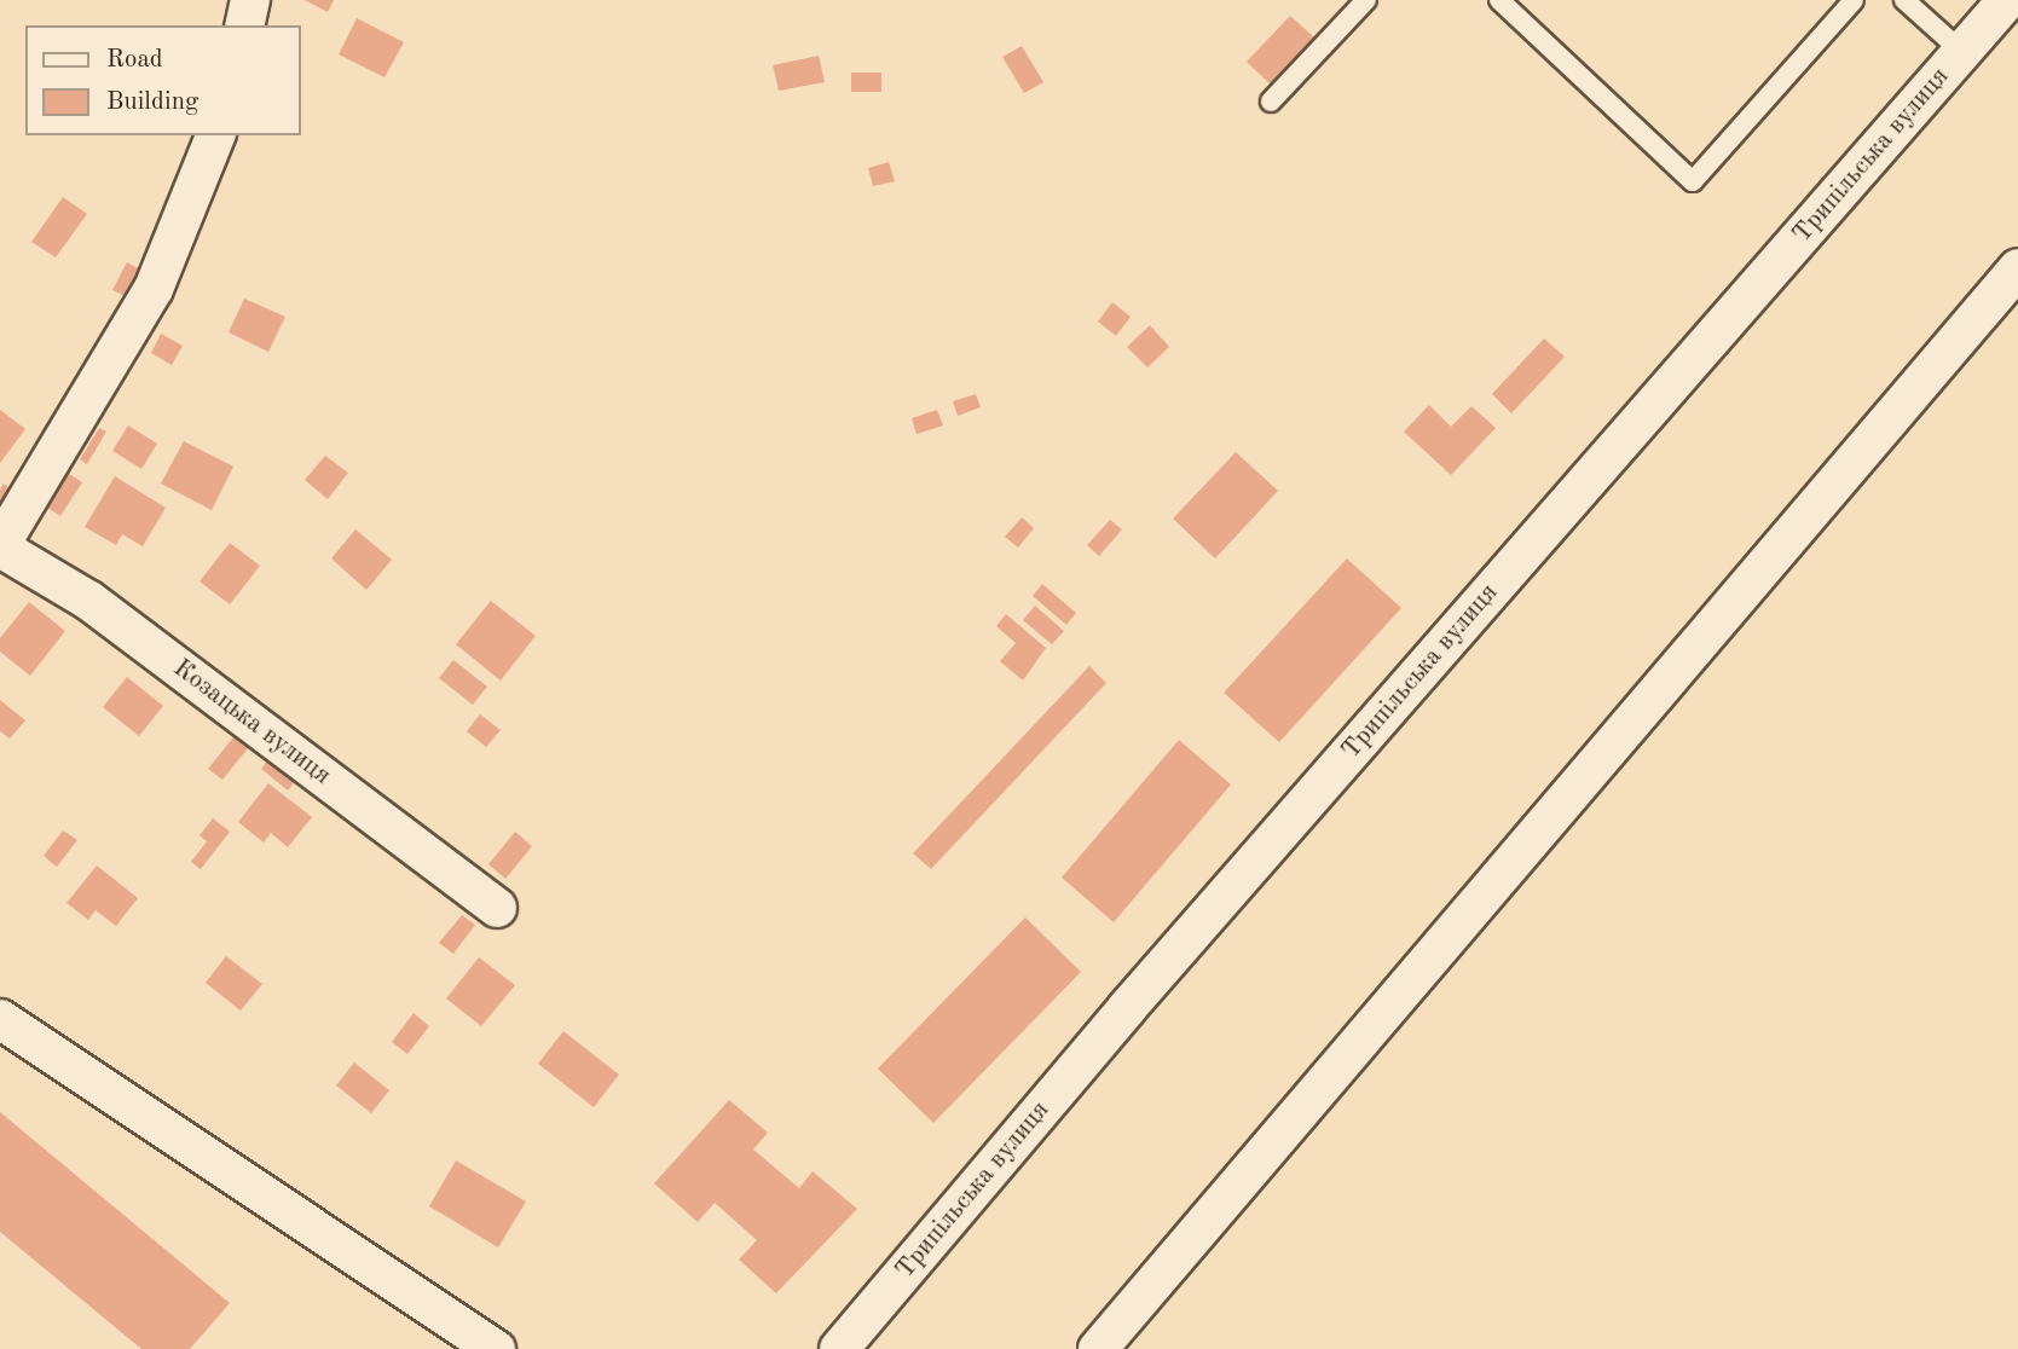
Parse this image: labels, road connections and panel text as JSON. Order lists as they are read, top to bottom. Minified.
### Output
{"streets":{"street":["Трипільська вулиця","Козацька вулиця"]},"legend":["Road","Building"]}
